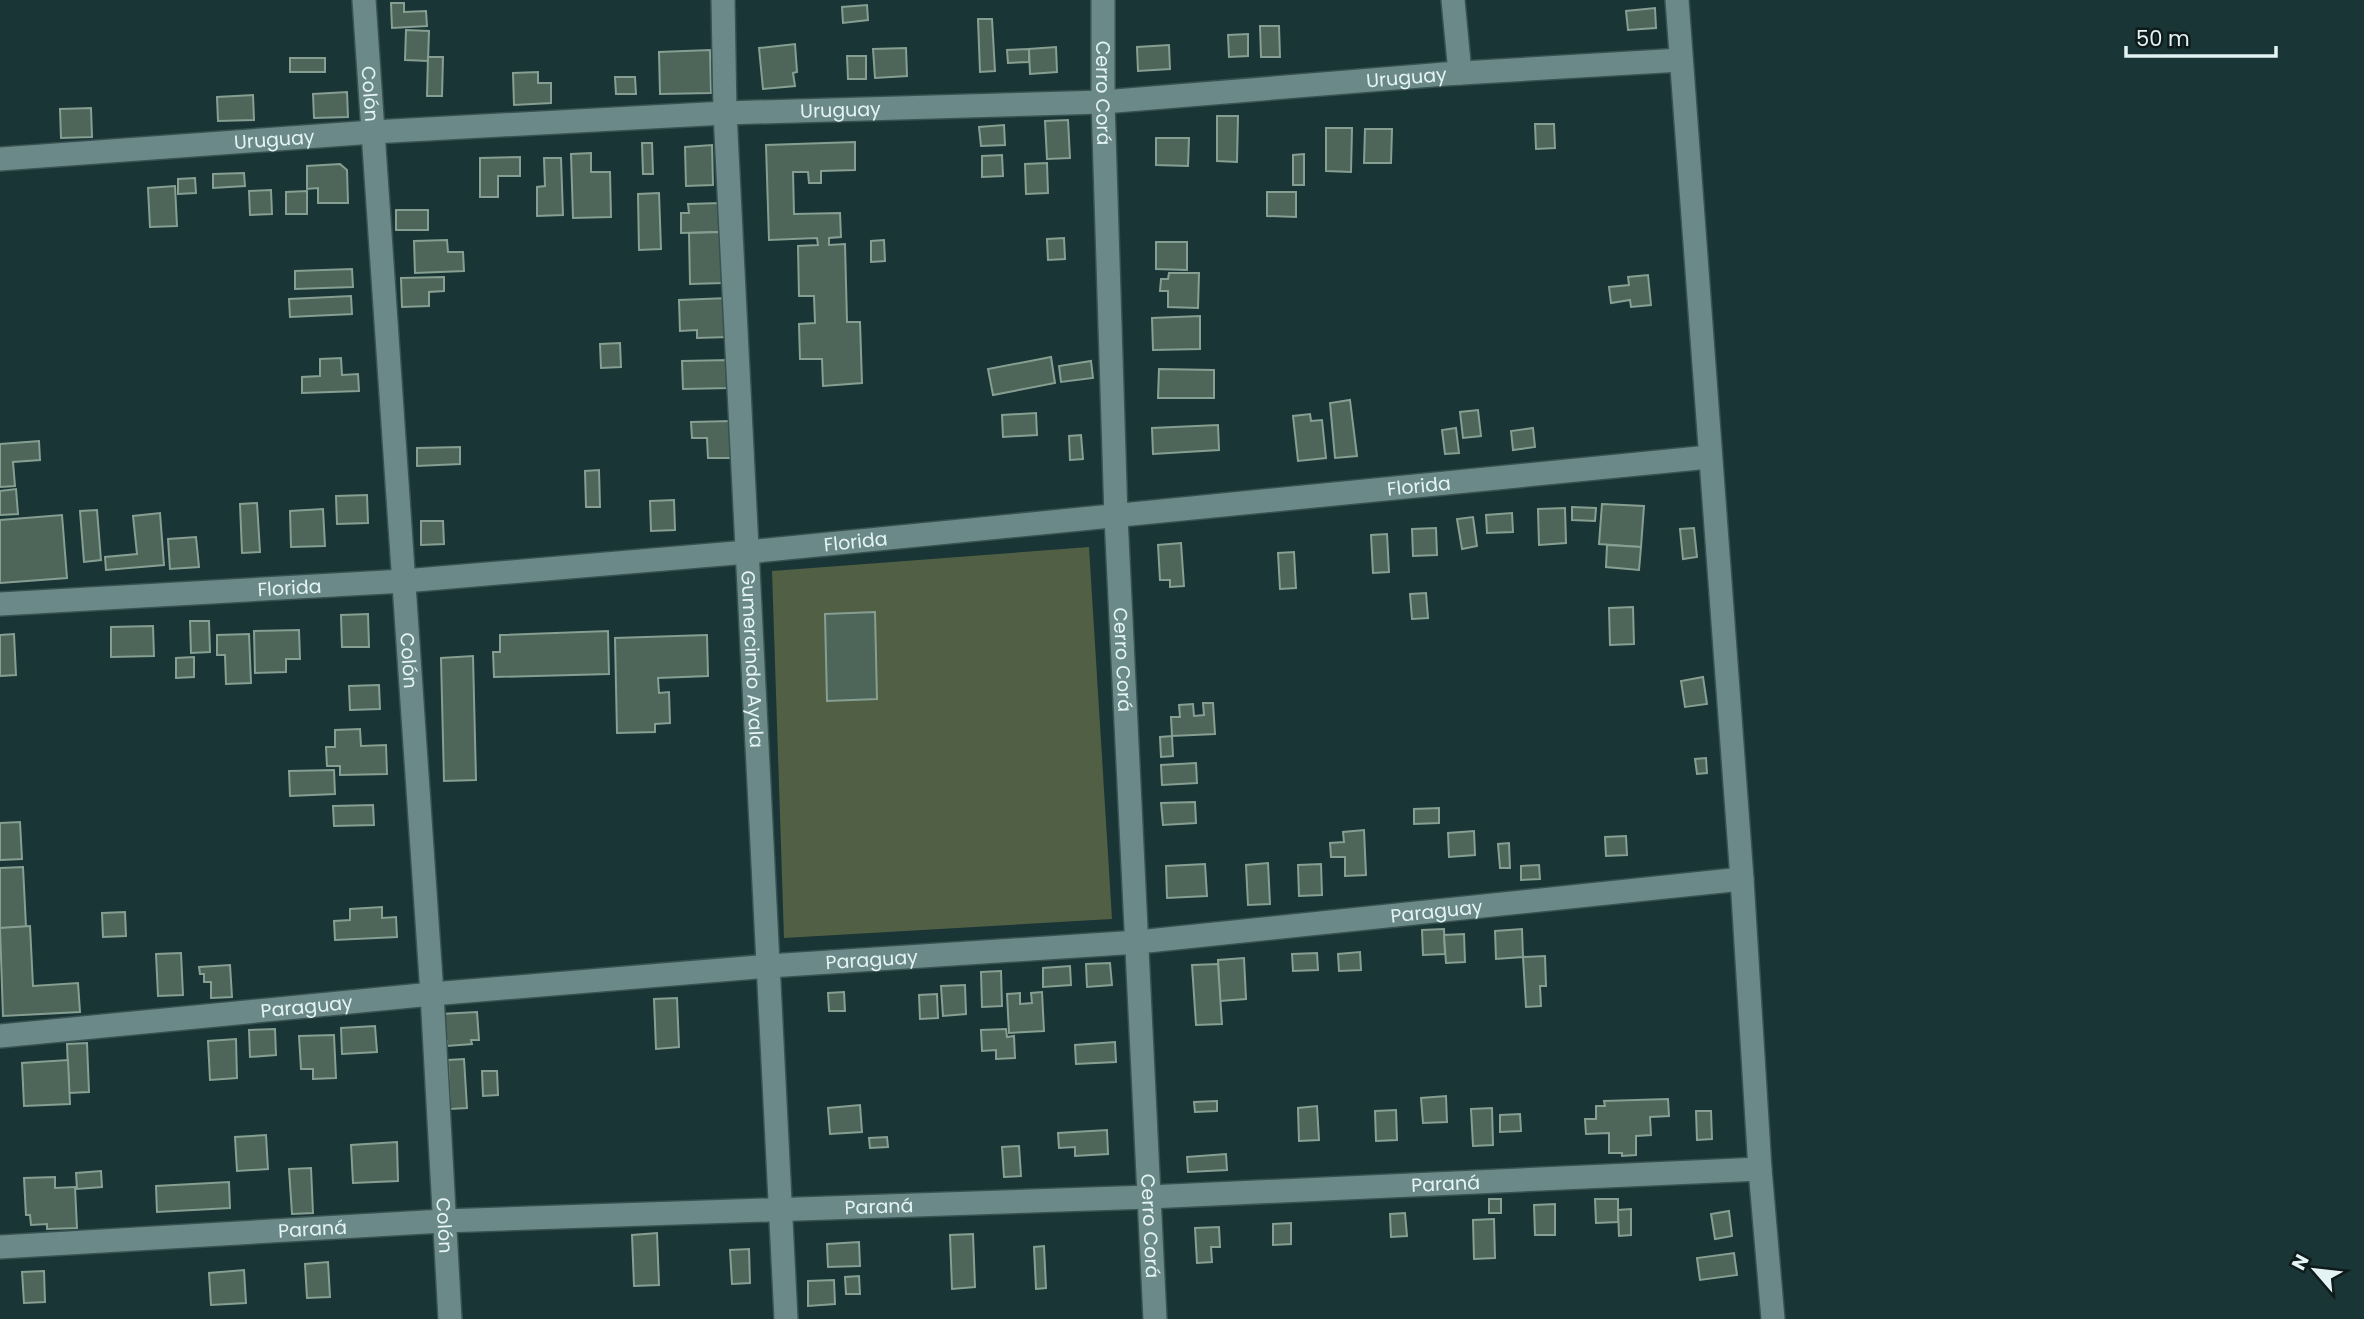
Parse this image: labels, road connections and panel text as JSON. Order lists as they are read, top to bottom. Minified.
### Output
{"streets":{"street":["Uruguay","Cerro Corá","Colón","Florida","Gumercindo Ayala","Paraguay","Paraná"]},"crossings":[["Uruguay","Cerro Corá"],["Uruguay","Colón"],["Uruguay","Gumercindo Ayala"],["Cerro Corá","Florida"],["Cerro Corá","Paraguay"],["Cerro Corá","Paraná"],["Colón","Florida"],["Colón","Paraguay"],["Colón","Paraná"],["Florida","Gumercindo Ayala"],["Gumercindo Ayala","Paraguay"],["Gumercindo Ayala","Paraná"]],"scale_bar":"50 m","north":"top left"}
